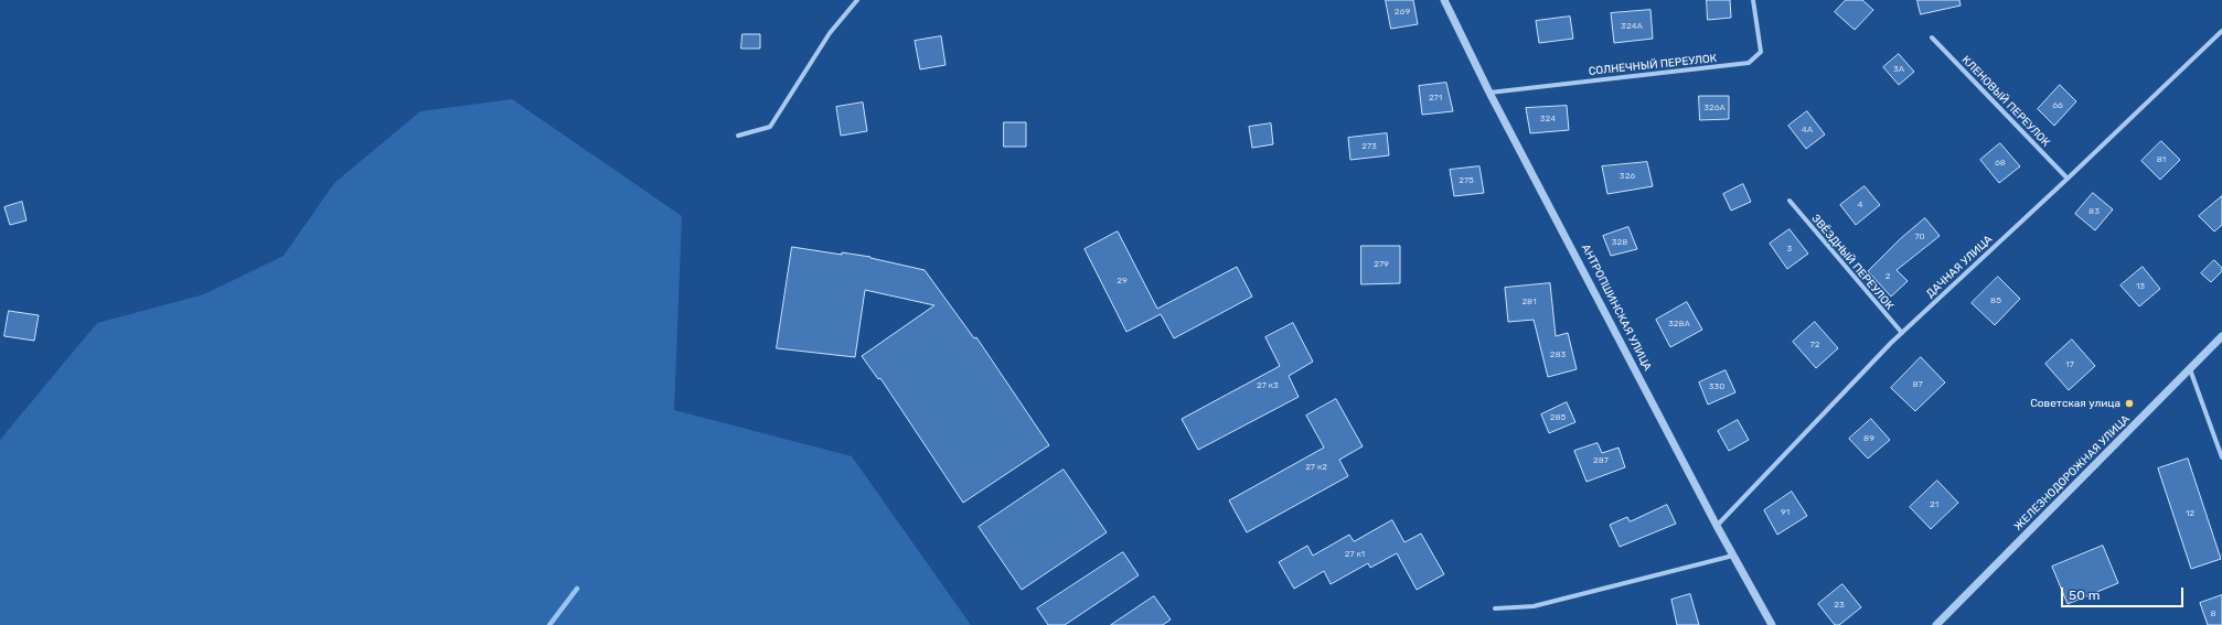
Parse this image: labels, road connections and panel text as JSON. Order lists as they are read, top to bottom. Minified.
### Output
{"streets":{"street":["СОЛНЕЧНЫЙ ПЕРЕУЛОК","КЛЕНОВЫЙ ПЕРЕУЛОК","ЗВЁЗДНЫЙ ПЕРЕУЛОК","ДАЧНАЯ УЛИЦА","АНТРОПШИНСКАЯ УЛИЦА","ЖЕЛЕЗНОДОРОЖНАЯ УЛИЦА"]},"crossings":[["СОЛНЕЧНЫЙ ПЕРЕУЛОК","АНТРОПШИНСКАЯ УЛИЦА"],["КЛЕНОВЫЙ ПЕРЕУЛОК","ДАЧНАЯ УЛИЦА"],["ЗВЁЗДНЫЙ ПЕРЕУЛОК","ДАЧНАЯ УЛИЦА"],["ДАЧНАЯ УЛИЦА","АНТРОПШИНСКАЯ УЛИЦА"]],"places":["Советская улица"],"house_numbers":["269","324А","3А","271","66","326А","324","4А","273","81","68","326","275","4","83","70","328","3","279","2","29","13","85","281","328А","72","283","17","87","27 к3","330","285","89","287","27 к2","21","91","12","27 к1","23","8"],"scale_bar":"50 m"}
